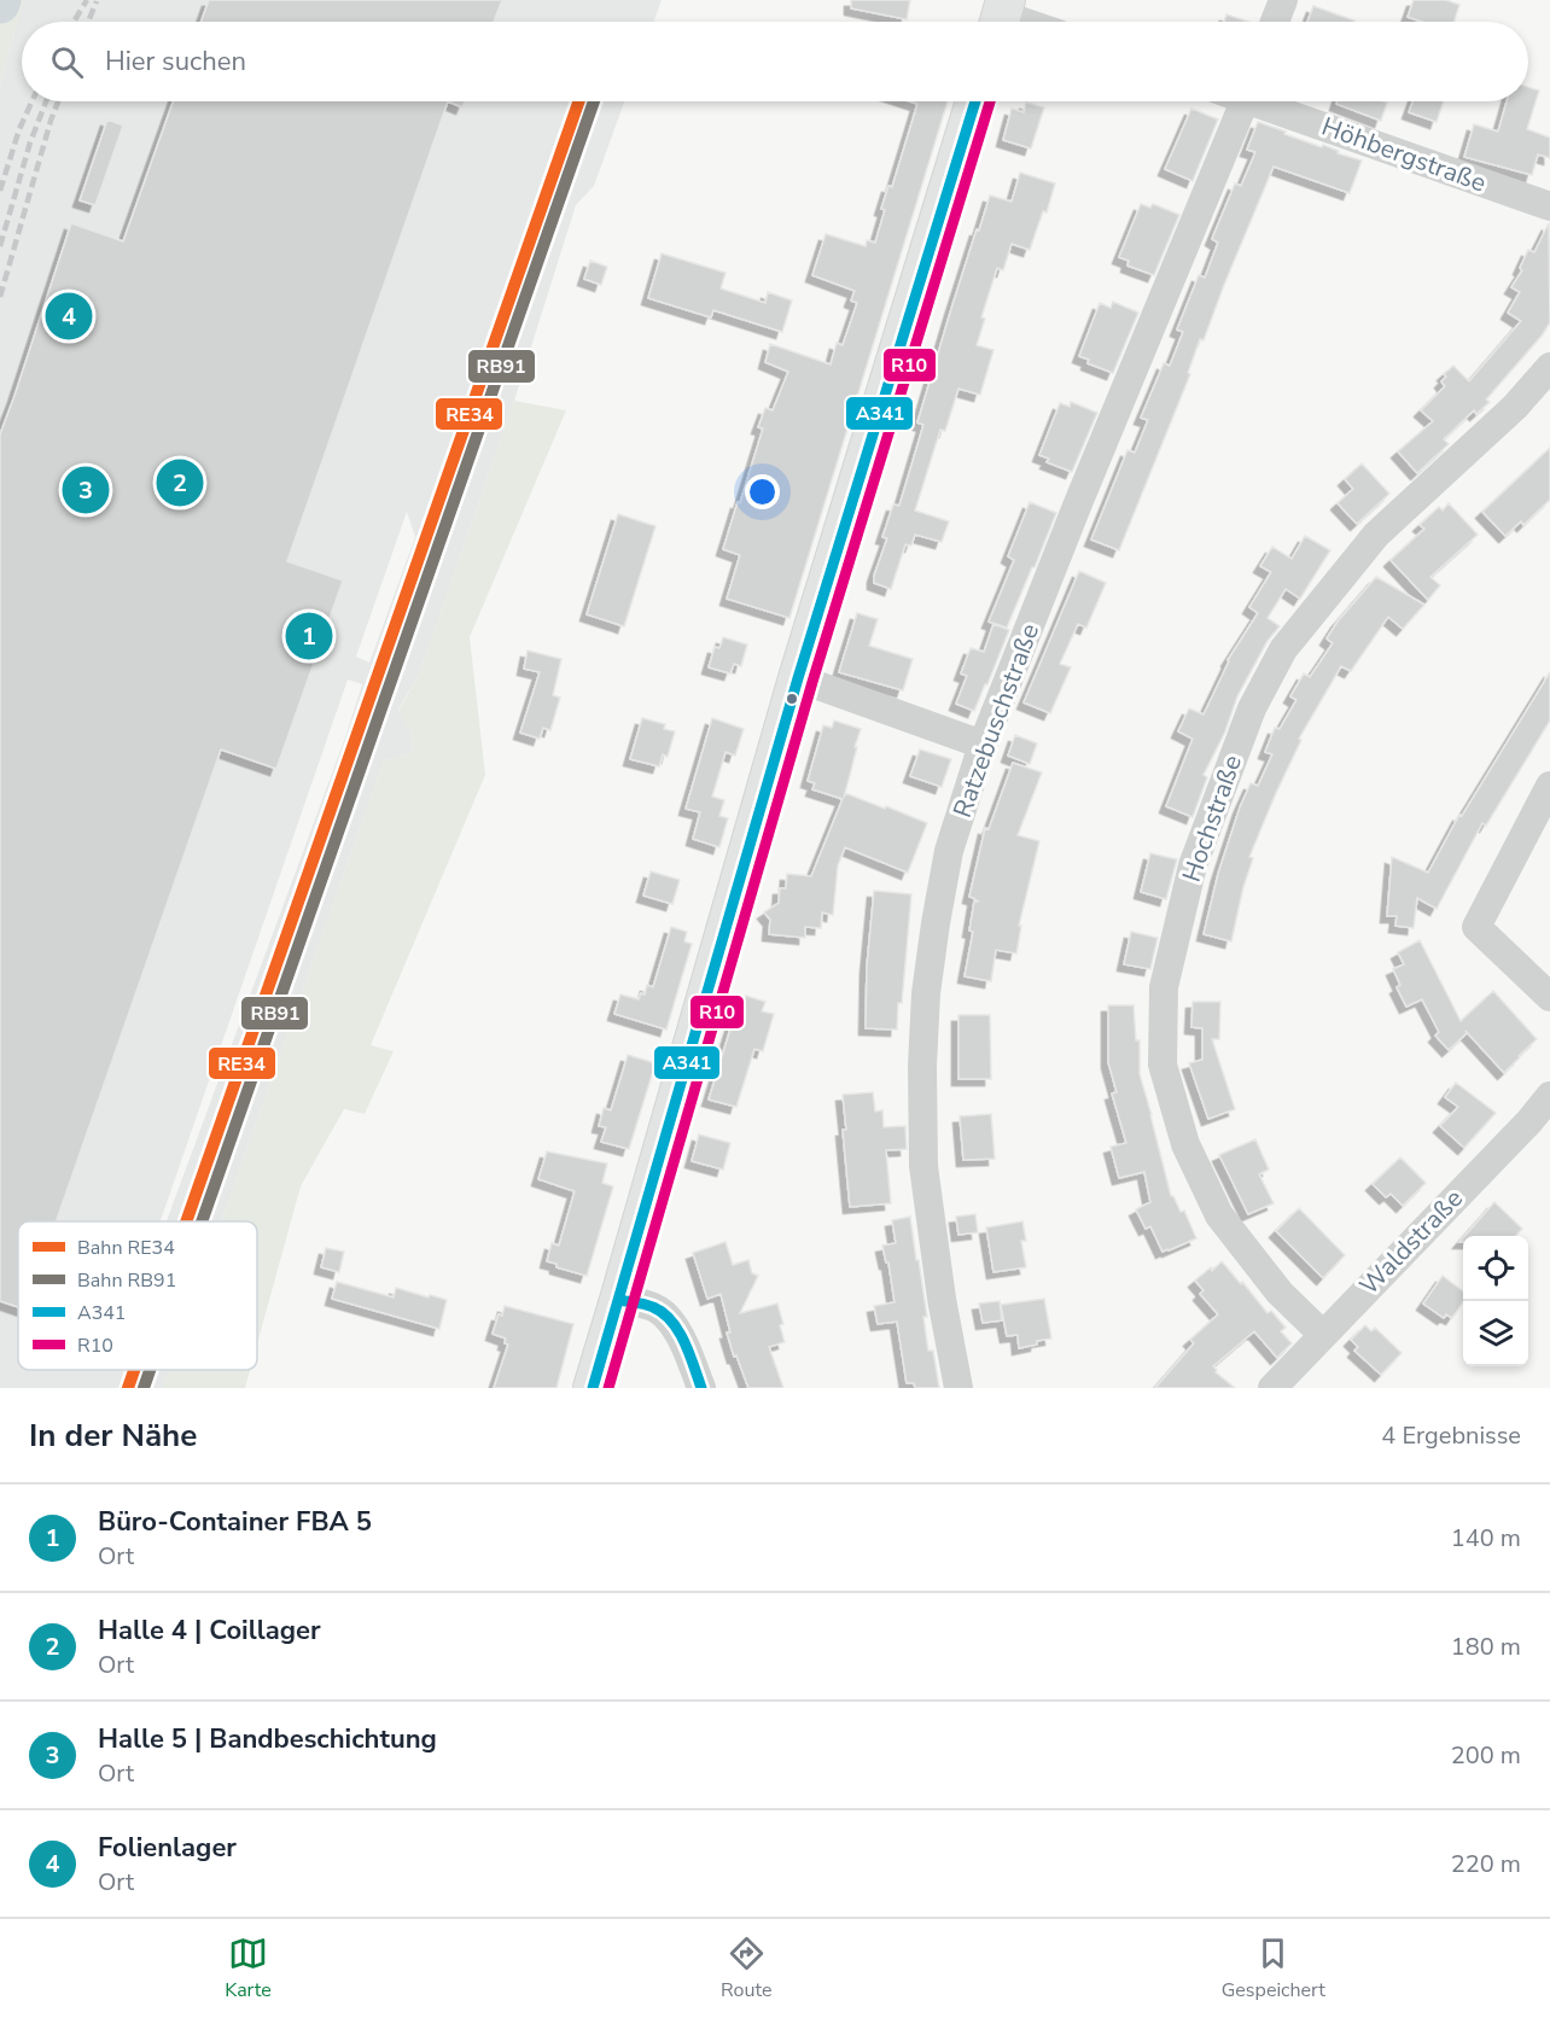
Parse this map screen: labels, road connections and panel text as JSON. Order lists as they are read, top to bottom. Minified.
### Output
{"streets":{"street":["Höhbergstraße","Ratzebuschstraße","Hochstraße","Waldstraße"]},"crossings":[["Hochstraße","Waldstraße"]],"lines":["rail line RE34","rail line RB91","transit line A341","transit line R10"],"legend":["Bahn RE34","Bahn RB91","A341","R10"],"page":{"search":"Hier suchen","pins":["4","2","3","1"],"heading":["In der Nähe","4 Ergebnisse"],"list":[{"mark":"1","name":"Büro-Container FBA 5","note":"Ort","value":"140 m"},{"mark":"2","name":"Halle 4 | Coillager","note":"Ort","value":"180 m"},{"mark":"3","name":"Halle 5 | Bandbeschichtung","note":"Ort","value":"200 m"},{"mark":"4","name":"Folienlager","note":"Ort","value":"220 m"}],"nav":["Karte","Route","Gespeichert"]}}
